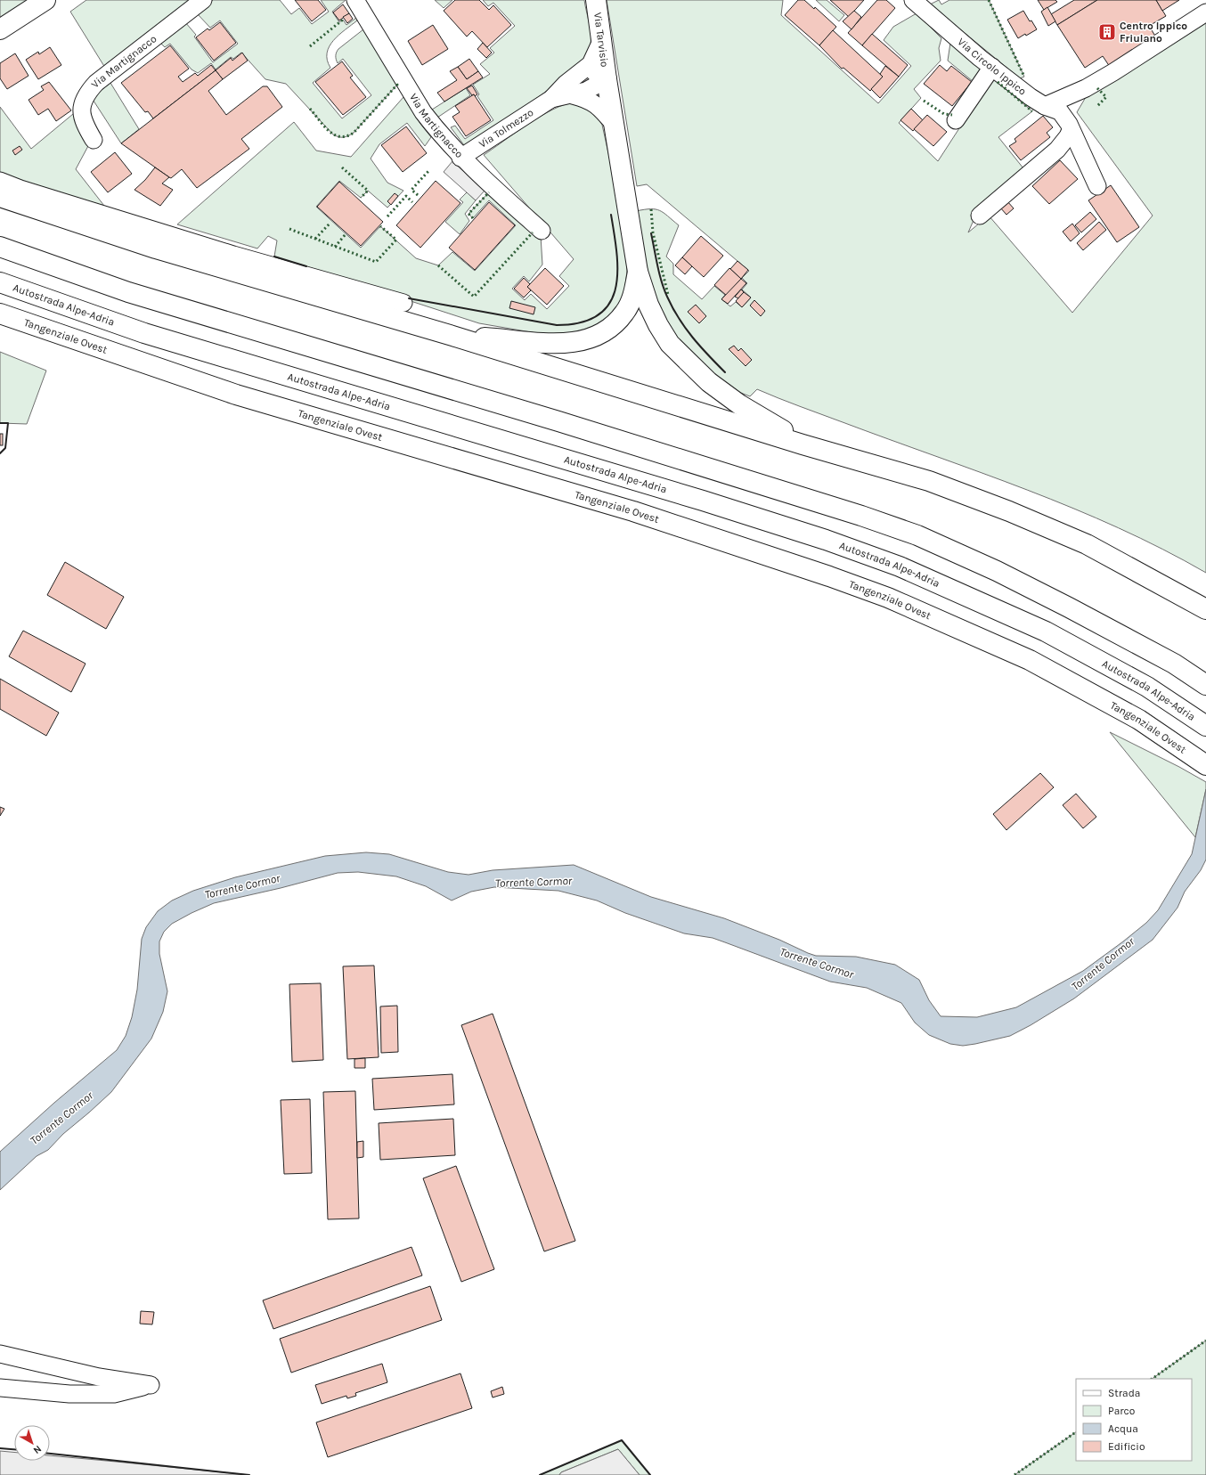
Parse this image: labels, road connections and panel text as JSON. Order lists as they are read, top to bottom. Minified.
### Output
{"streets":{"main road":["Via Tarvisio","Autostrada Alpe-Adria","Tangenziale Ovest"],"street":["Via Martignacco","Via Circolo Ippico","Via Tolmezzo"]},"crossings":[["Via Tarvisio","Via Tolmezzo"],["Via Martignacco","Via Tolmezzo"]],"water":["Torrente Cormor"],"places":{"building":["Centro Ippico Friulano"]},"legend":["Strada","Parco","Acqua","Edificio"],"north":"bottom right"}
